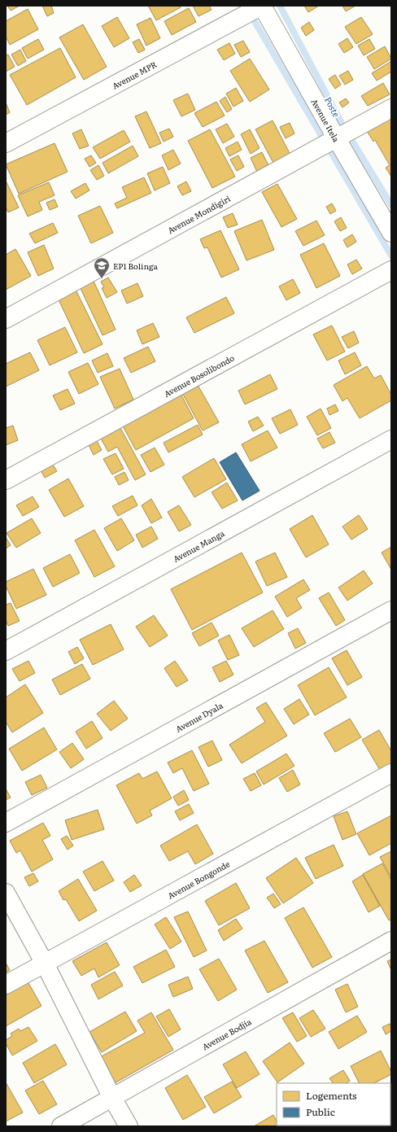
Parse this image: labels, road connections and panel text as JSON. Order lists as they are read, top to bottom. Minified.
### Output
{"streets":{"street":["Avenue MPR","Avenue Itela","Avenue Mondigiri","Avenue Bosolibondo","Avenue Manga","Avenue Dyala","Avenue Bongonde","Avenue Bodjia"]},"crossings":[["Avenue MPR","Avenue Itela"],["Avenue Itela","Avenue Mondigiri"]],"water":["Poste"],"places":{"school or university":["EP1 Bolinga"]},"legend":["Logements","Public"]}
